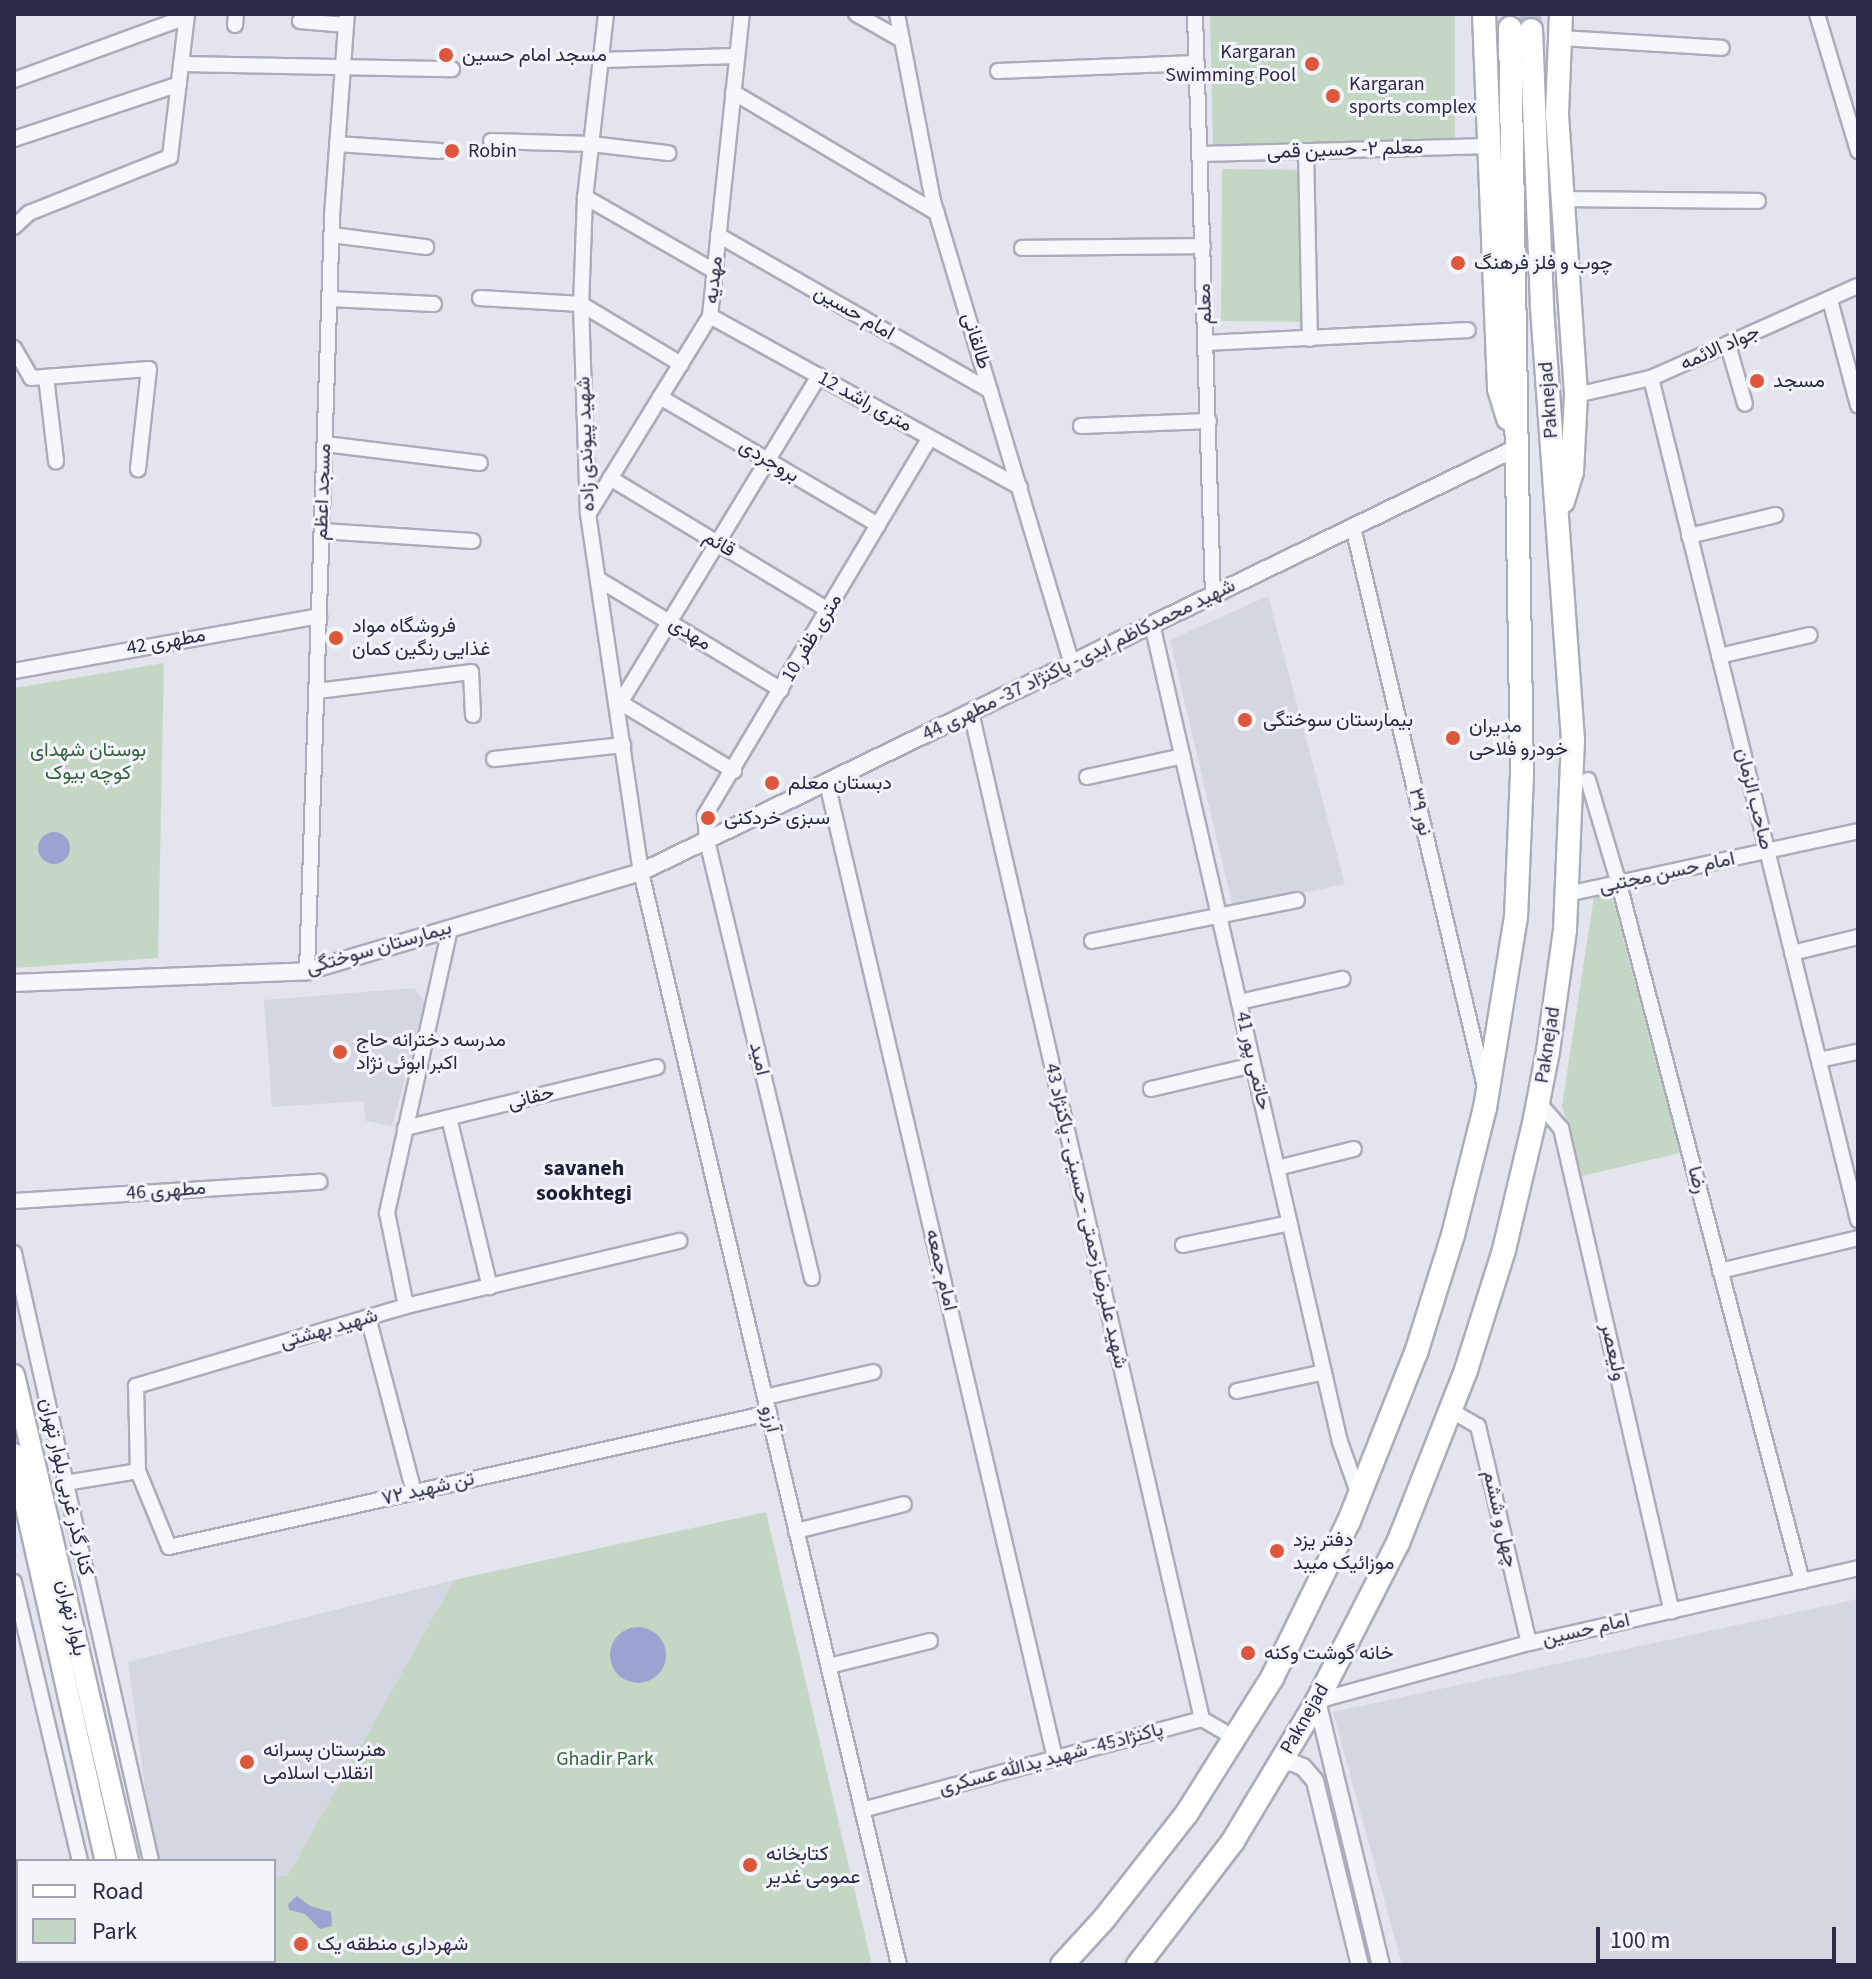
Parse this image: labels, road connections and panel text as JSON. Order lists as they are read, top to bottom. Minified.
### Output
{"streets":{"main road":["Paknejad","بلوار تهران"],"street":["معلم ۲- حسین قمی","مهدیه","معلم","امام حسین","طالقانی","جواد الائمه","12 متری راشد","شهید پیوندی زاده","بروجردی","مسجد اعظم","قائم","مهدی","10 متری ظفر","مطهری 42","شهید محمدکاظم ابدی- پاکنژاد 37- مطهری 44","صاحب الزمان","نور ۳۹","امام حسن مجتبی","بیمارستان سوختگی","امید","حاتمی پور 41","حقانی","رضا","مطهری 46","شهید علیرضا زحمتی - حسینی - پاکنژاد 43","امام جمعه","شهید بهشتی","ولیعصر","آرزو","کنار گذر غربی بلوار تهران","۷۲ تن شهید","چهل و ششم","پاکنژاد45- شهید یدالله عسکری"]},"crossings":[["معلم ۲- حسین قمی","معلم"],["مهدیه","امام حسین"],["مهدیه","12 متری راشد"],["مهدیه","شهید پیوندی زاده"],["مهدیه","بروجردی"],["مهدیه","قائم"],["معلم","شهید محمدکاظم ابدی- پاکنژاد 37- مطهری 44"],["امام حسین","طالقانی"],["امام حسین","Paknejad"],["امام حسین","رضا"],["امام حسین","ولیعصر"],["امام حسین","چهل و ششم"],["طالقانی","12 متری راشد"],["طالقانی","شهید محمدکاظم ابدی- پاکنژاد 37- مطهری 44"],["جواد الائمه","صاحب الزمان"],["Paknejad","شهید محمدکاظم ابدی- پاکنژاد 37- مطهری 44"],["Paknejad","امام حسن مجتبی"],["Paknejad","ولیعصر"],["Paknejad","چهل و ششم"],["12 متری راشد","10 متری ظفر"],["شهید پیوندی زاده","مهدی"],["شهید پیوندی زاده","شهید محمدکاظم ابدی- پاکنژاد 37- مطهری 44"],["شهید پیوندی زاده","بیمارستان سوختگی"],["شهید پیوندی زاده","آرزو"],["بروجردی","10 متری ظفر"],["مسجد اعظم","مطهری 42"],["مسجد اعظم","بیمارستان سوختگی"],["قائم","10 متری ظفر"],["مهدی","10 متری ظفر"],["10 متری ظفر","شهید محمدکاظم ابدی- پاکنژاد 37- مطهری 44"],["10 متری ظفر","امید"],["شهید محمدکاظم ابدی- پاکنژاد 37- مطهری 44","نور ۳۹"],["شهید محمدکاظم ابدی- پاکنژاد 37- مطهری 44","بیمارستان سوختگی"],["شهید محمدکاظم ابدی- پاکنژاد 37- مطهری 44","امید"],["شهید محمدکاظم ابدی- پاکنژاد 37- مطهری 44","حاتمی پور 41"],["شهید محمدکاظم ابدی- پاکنژاد 37- مطهری 44","شهید علیرضا زحمتی - حسینی - پاکنژاد 43"],["شهید محمدکاظم ابدی- پاکنژاد 37- مطهری 44","امام جمعه"],["شهید محمدکاظم ابدی- پاکنژاد 37- مطهری 44","آرزو"],["صاحب الزمان","امام حسن مجتبی"],["امام حسن مجتبی","رضا"],["بیمارستان سوختگی","آرزو"],["شهید علیرضا زحمتی - حسینی - پاکنژاد 43","پاکنژاد45- شهید یدالله عسکری"],["امام جمعه","پاکنژاد45- شهید یدالله عسکری"],["شهید بهشتی","۷۲ تن شهید"],["آرزو","۷۲ تن شهید"],["آرزو","پاکنژاد45- شهید یدالله عسکری"]],"districts":["savaneh sookhtegi"],"parks":["بوستان شهدای کوچه بیوک","Ghadir Park"],"places":["مسجد امام حسین","Kargaran Swimming Pool","Kargaran sports complex","Robin","چوب و فلز فرهنگ","مسجد","فروشگاه مواد غذایی رنگین کمان","بیمارستان سوختگی","مدیران خودرو فلاحی","دبستان معلم","سبزی خردکنی","مدرسه دخترانه حاج اکبر ابوئی نژاد","دفتر یزد موزائیک میبد","خانه گوشت وکنه","هنرستان پسرانه انقلاب اسلامی","کتابخانه عمومی غدیر","شهرداری منطقه یک"],"legend":["Road","Park"],"scale_bar":"100 m"}
